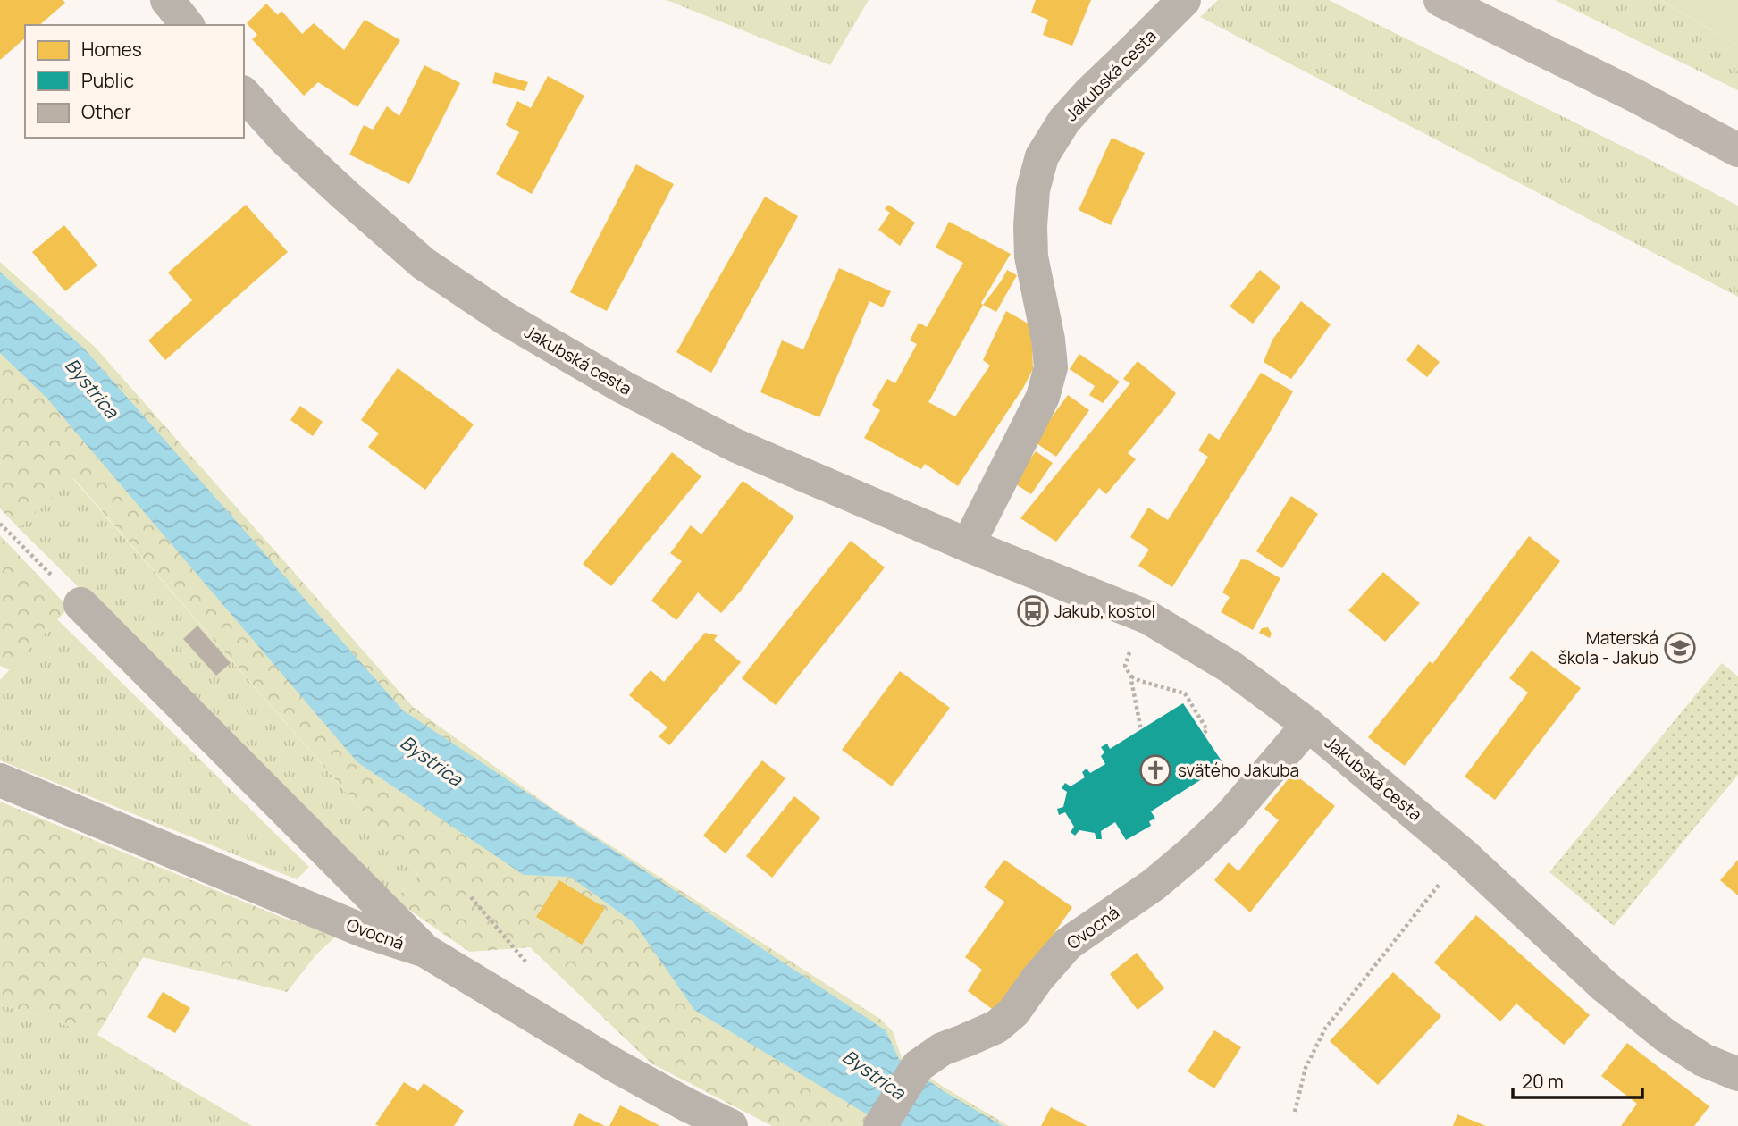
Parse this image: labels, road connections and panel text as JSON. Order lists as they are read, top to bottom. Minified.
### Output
{"streets":{"street":["Jakubská cesta","Ovocná"]},"crossings":[["Jakubská cesta","Ovocná"]],"water":["Bystrica"],"places":{"bus stop":["Jakub, kostol"],"school or university":["Materská škola - Jakub"],"church":["svätého Jakuba"]},"legend":["Homes","Public","Other"],"scale_bar":"20 m"}
